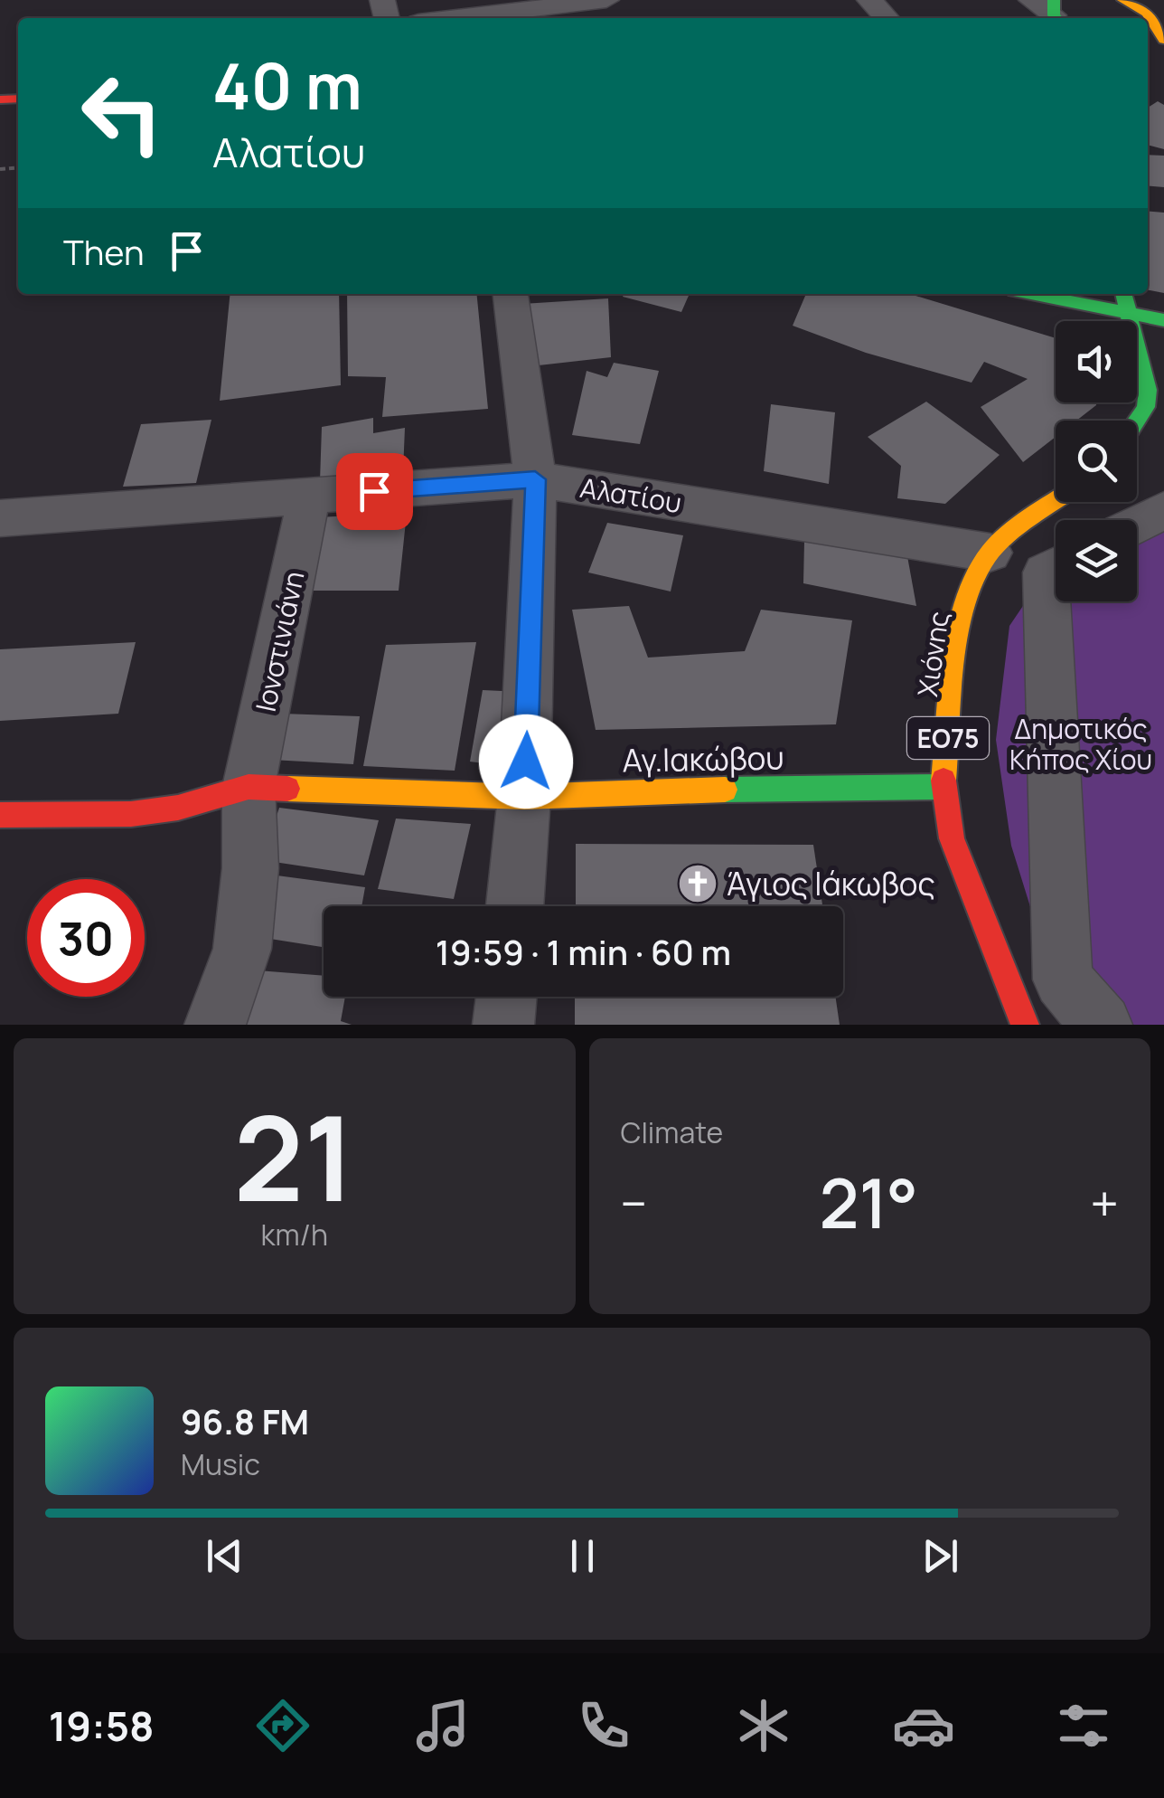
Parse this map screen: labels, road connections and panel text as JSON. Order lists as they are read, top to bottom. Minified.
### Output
{"streets":{"main road":["Χιόνης","ΕΟ75","Αγ.Ιακώβου"],"street":["Αλατίου","Ιονστινιάνη"]},"crossings":[["Αλατίου","Ιονστινιάνη"],["Αλατίου","Χιόνης"],["Ιονστινιάνη","Αγ.Ιακώβου"],["Χιόνης","Αγ.Ιακώβου"]],"parks":["Δημοτικός Κήπος Χίου"],"places":{"church":["Άγιος Ιάκωβος"]},"page":{"turn":["40 m","Αλατίου"],"then":"Then","limit":"30","trip":"19:59 · 1 min · 60 m","tile":[["21","km/h"],"Climate"],"heat":["−","21°","+"],"song":["96.8 FM","Music"],"tabs":"19:58"}}
